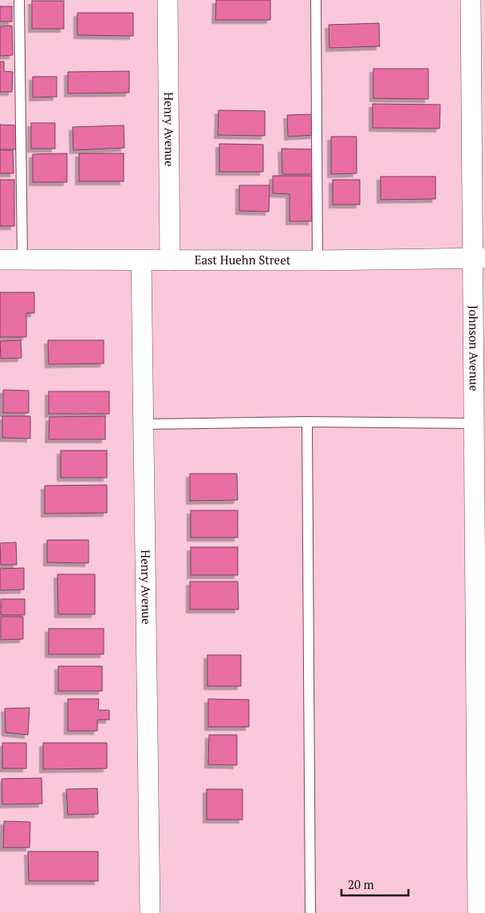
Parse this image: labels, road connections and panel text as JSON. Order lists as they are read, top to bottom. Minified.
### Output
{"streets":{"street":["Henry Avenue","East Huehn Street","Johnson Avenue"]},"crossings":[["Henry Avenue","East Huehn Street"],["East Huehn Street","Johnson Avenue"]],"scale_bar":"20 m"}
